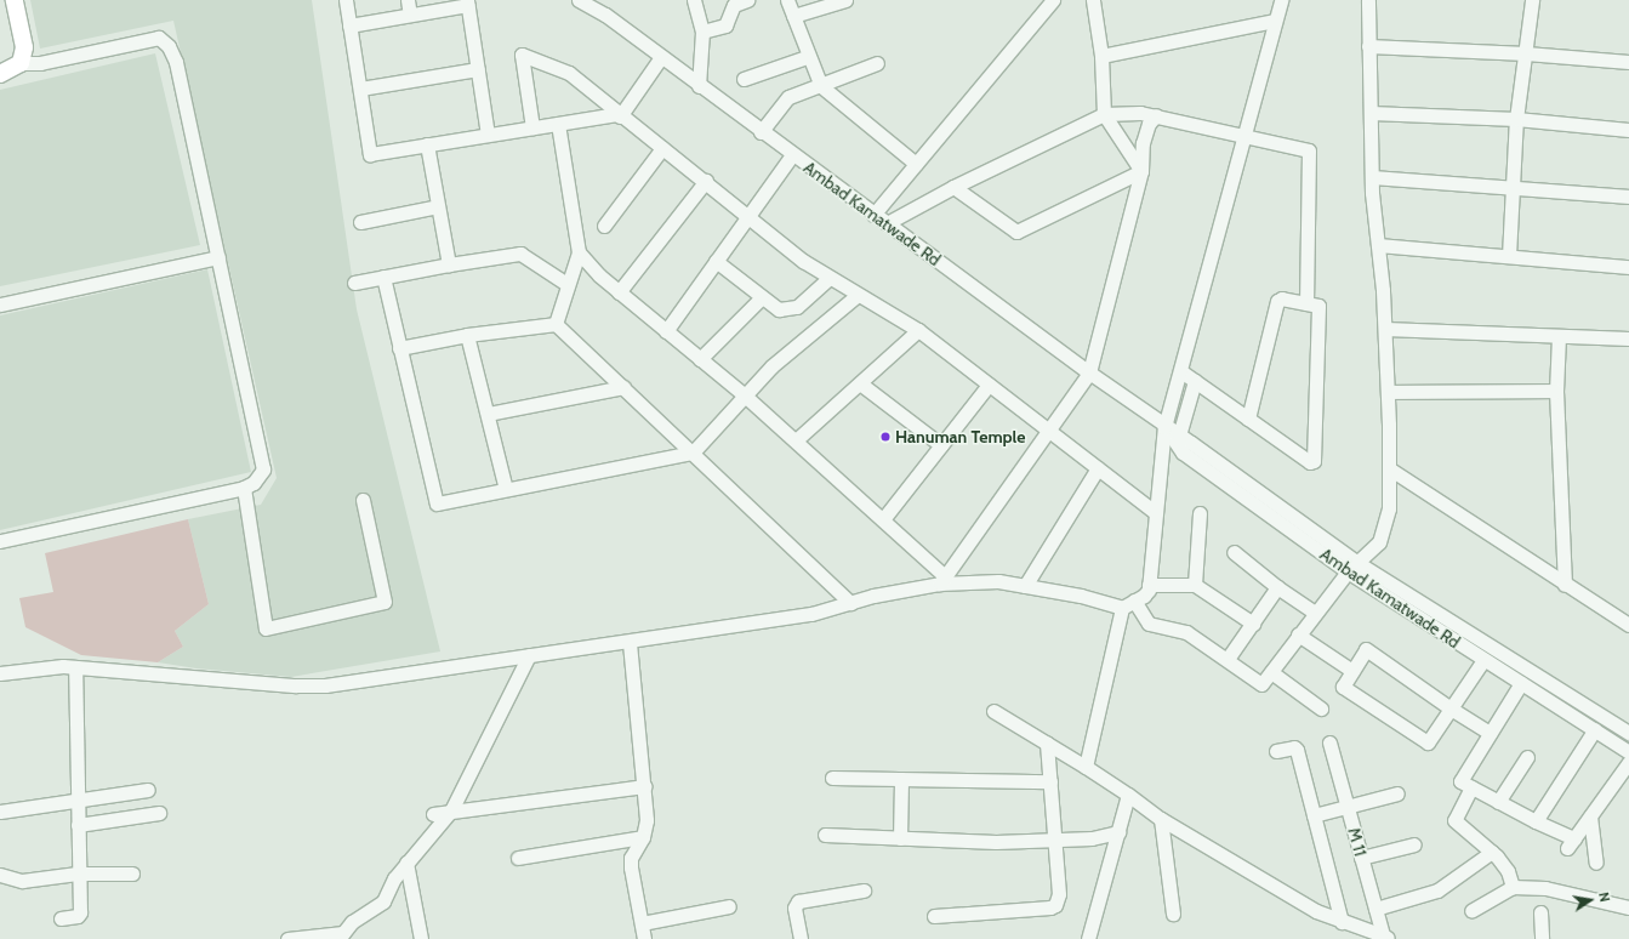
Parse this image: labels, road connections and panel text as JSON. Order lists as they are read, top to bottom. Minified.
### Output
{"streets":{"street":["Ambad Kamatwade Rd","M 11"]},"places":["Hanuman Temple"],"north":"right"}
